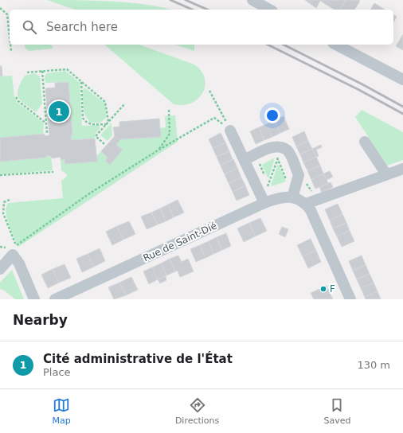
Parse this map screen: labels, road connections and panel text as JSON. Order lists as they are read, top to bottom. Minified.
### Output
{"streets":{"street":["Rue de Saint-Dié"]},"places":["F"],"page":{"search":"Search here","pins":"1","heading":"Nearby","list":[{"mark":"1","name":"Cité administrative de l'État","note":"Place","value":"130 m"}],"nav":["Map","Directions","Saved"]}}
